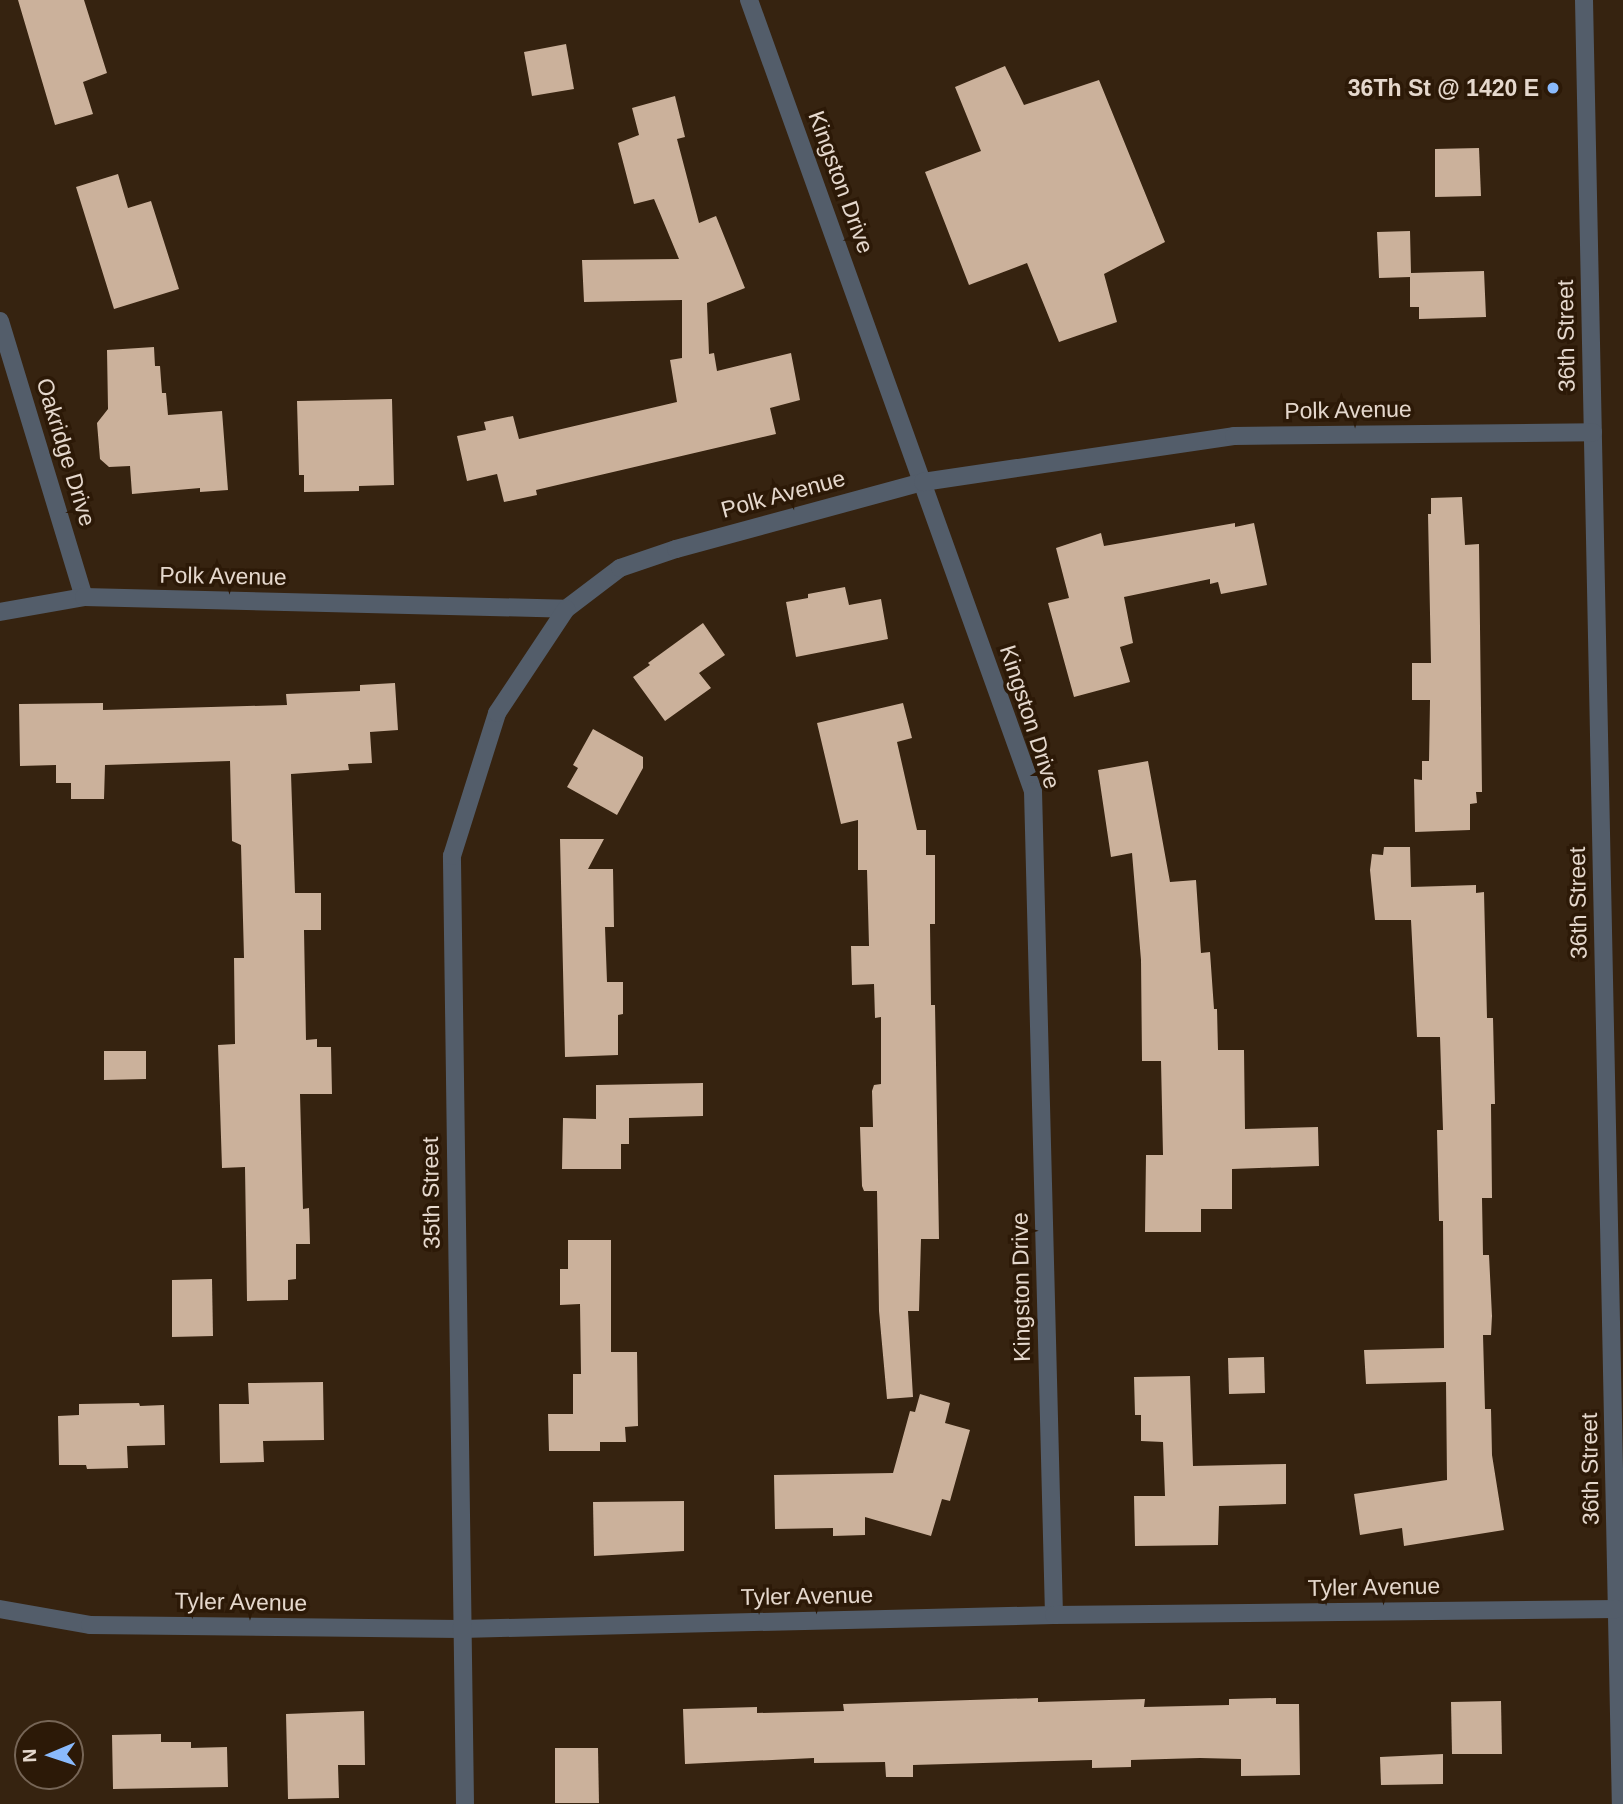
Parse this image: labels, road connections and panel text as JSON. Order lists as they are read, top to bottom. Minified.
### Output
{"streets":{"street":["Kingston Drive","36th Street","Polk Avenue","Oakridge Drive","35th Street","Tyler Avenue"]},"crossings":[["Kingston Drive","Polk Avenue"],["Kingston Drive","Tyler Avenue"],["36th Street","Polk Avenue"],["36th Street","Tyler Avenue"],["Polk Avenue","Oakridge Drive"],["Polk Avenue","35th Street"],["35th Street","Tyler Avenue"]],"places":["36Th St @ 1420 E"],"north":"left"}
